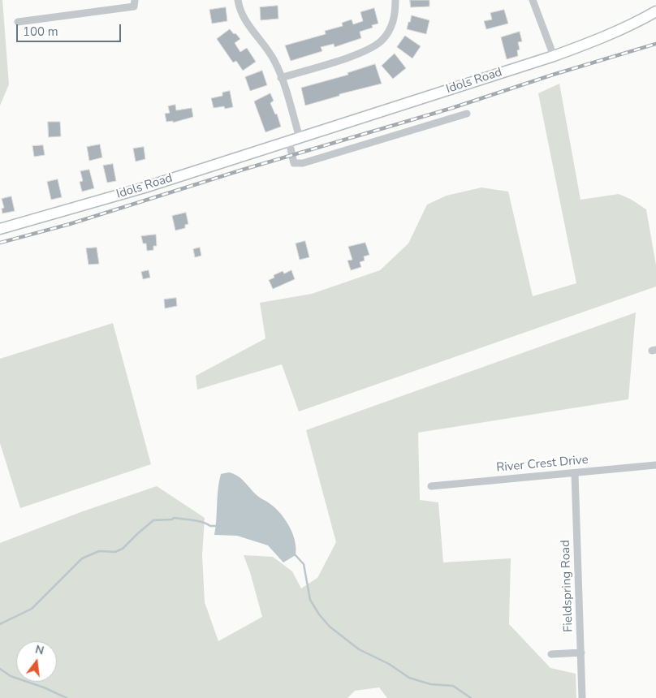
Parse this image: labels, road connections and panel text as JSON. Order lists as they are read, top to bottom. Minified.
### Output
{"streets":{"street":["Idols Road","River Crest Drive","Fieldspring Road"]},"crossings":[["River Crest Drive","Fieldspring Road"]],"scale_bar":"100 m","north":"top"}
